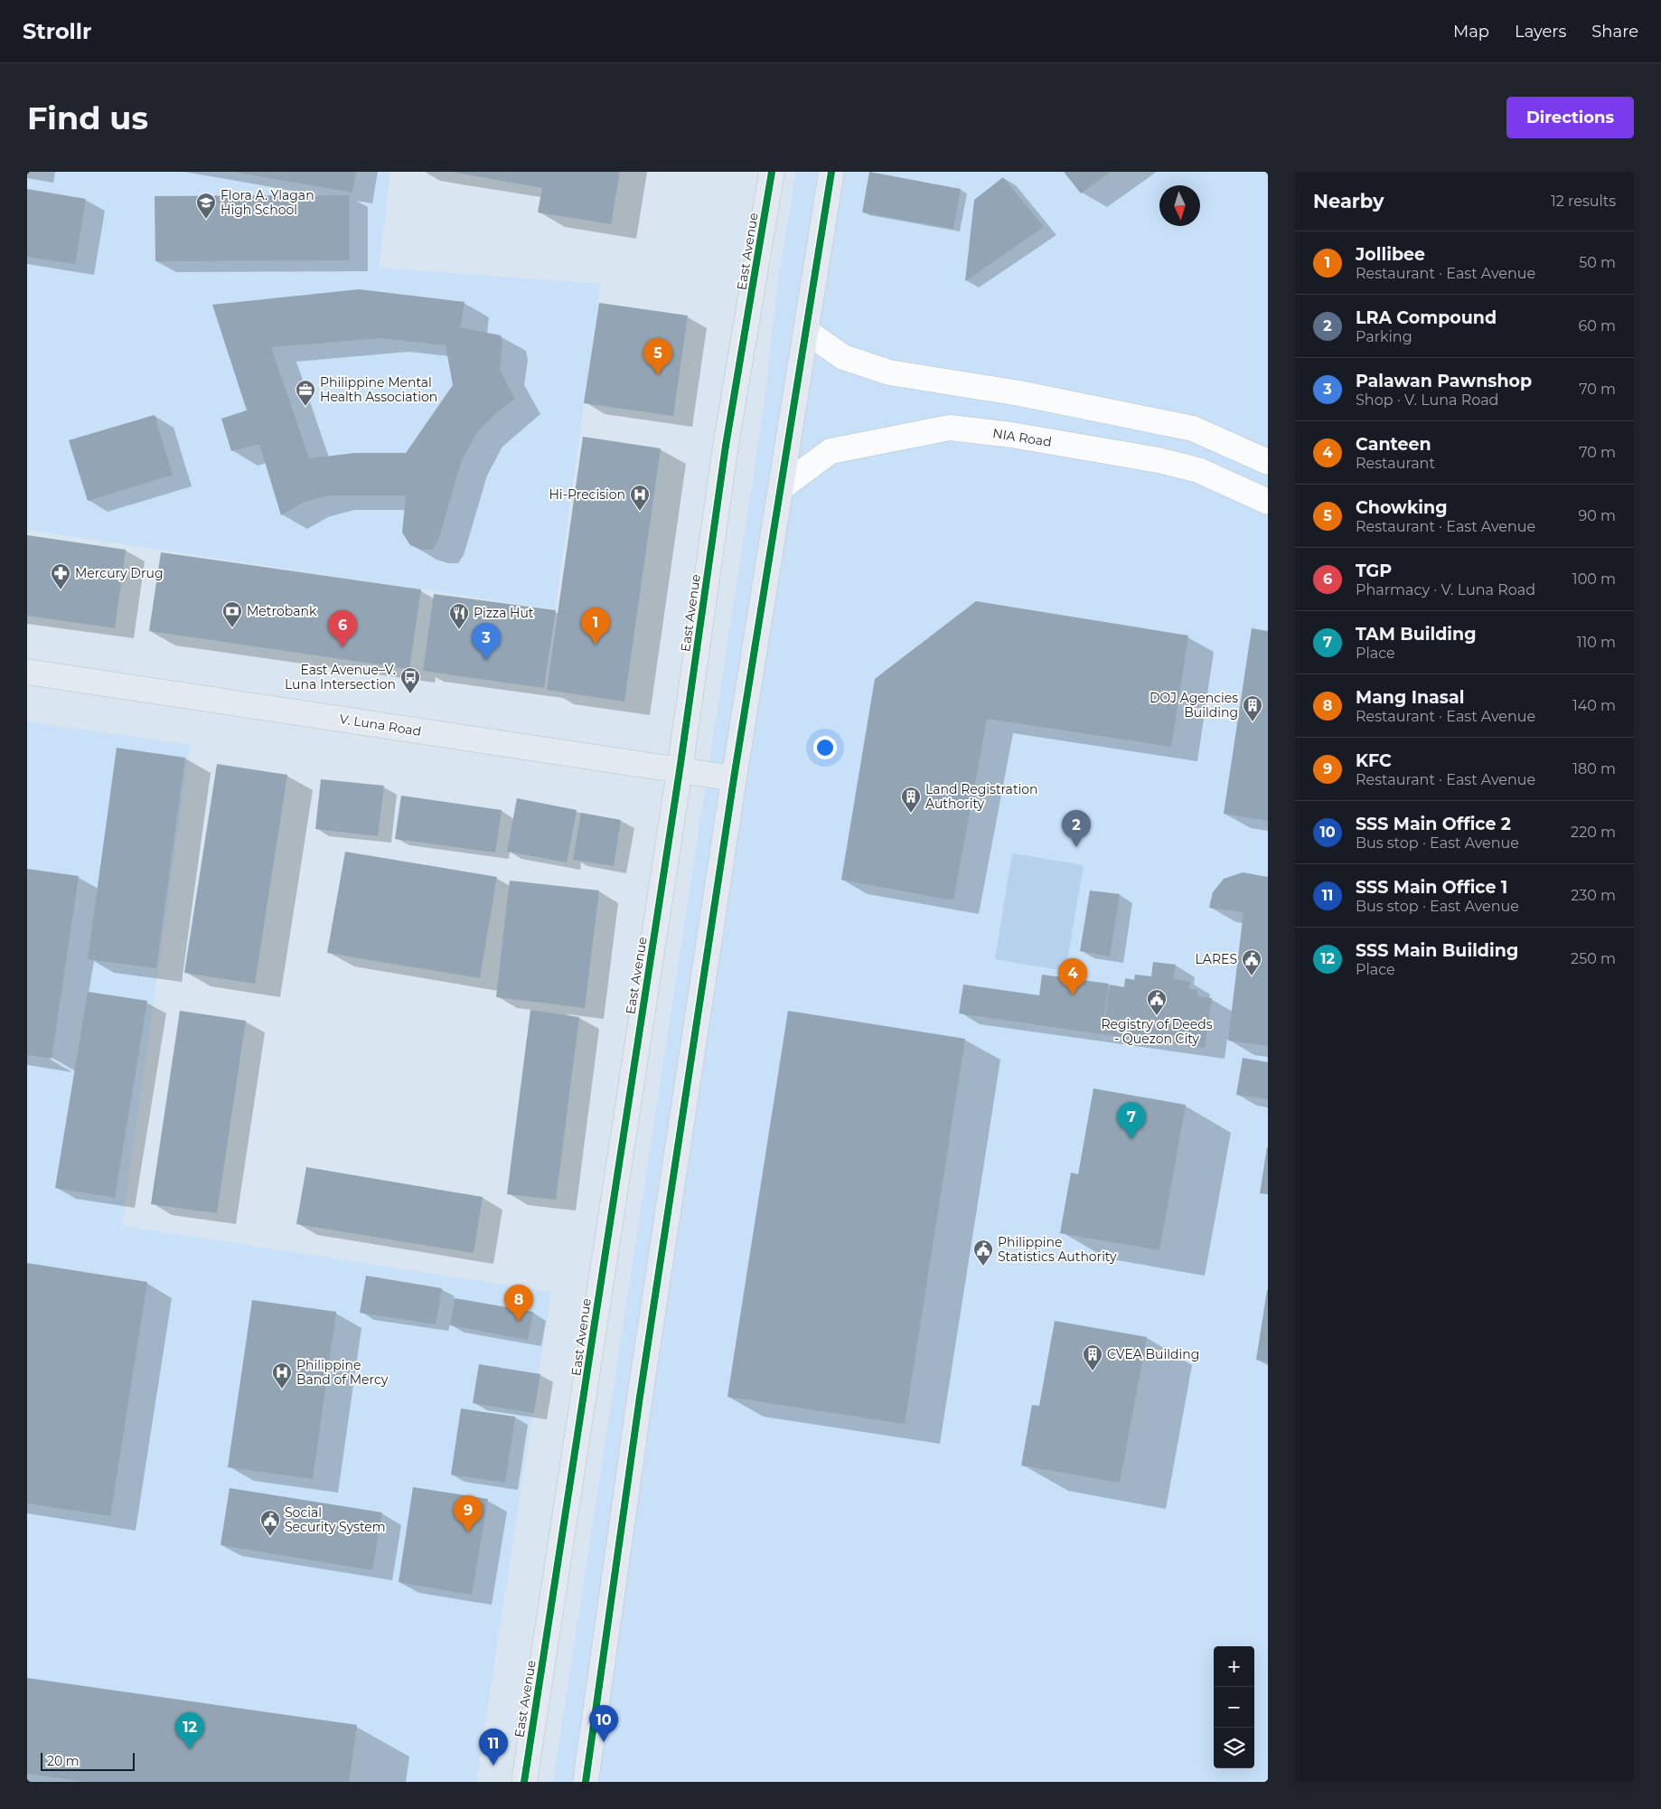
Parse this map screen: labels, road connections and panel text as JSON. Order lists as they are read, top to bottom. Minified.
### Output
{"streets":{"main road":["East Avenue","V. Luna Road"],"street":["NIA Road"]},"crossings":[["East Avenue","V. Luna Road"]],"places":{"school or university":["Flora A. Ylagan High School"],"office":["Philippine Mental Health Association"],"hospital":["Hi-Precision","Philippine Band of Mercy"],"pharmacy":["Mercury Drug"],"bank":["Metrobank"],"restaurant":["Pizza Hut"],"bus stop":["East Avenue–V. Luna Intersection"],"building":["DOJ Agencies Building","Land Registration Authority","CVEA Building"],"public building":["LARES","Registry of Deeds - Quezon City","Philippine Statistics Authority","Social Security System"]},"scale_bar":"20 m","north":"bottom","page":{"header":"Strollr","nav":["Map","Layers","Share"],"buttons":"Directions","title":"Find us","heading":["Nearby","12 results"],"list":[{"mark":"1","name":"Jollibee","note":"Restaurant · East Avenue","value":"50 m"},{"mark":"2","name":"LRA Compound","note":"Parking","value":"60 m"},{"mark":"3","name":"Palawan Pawnshop","note":"Shop · V. Luna Road","value":"70 m"},{"mark":"4","name":"Canteen","note":"Restaurant","value":"70 m"},{"mark":"5","name":"Chowking","note":"Restaurant · East Avenue","value":"90 m"},{"mark":"6","name":"TGP","note":"Pharmacy · V. Luna Road","value":"100 m"},{"mark":"7","name":"TAM Building","note":"Place","value":"110 m"},{"mark":"8","name":"Mang Inasal","note":"Restaurant · East Avenue","value":"140 m"},{"mark":"9","name":"KFC","note":"Restaurant · East Avenue","value":"180 m"},{"mark":"10","name":"SSS Main Office 2","note":"Bus stop · East Avenue","value":"220 m"},{"mark":"11","name":"SSS Main Office 1","note":"Bus stop · East Avenue","value":"230 m"},{"mark":"12","name":"SSS Main Building","note":"Place","value":"250 m"}],"pins":["5","1","6","3","2","4","7","8","9","10","12","11"],"map_buttons":["+","−"],"scale":"20 m"}}
